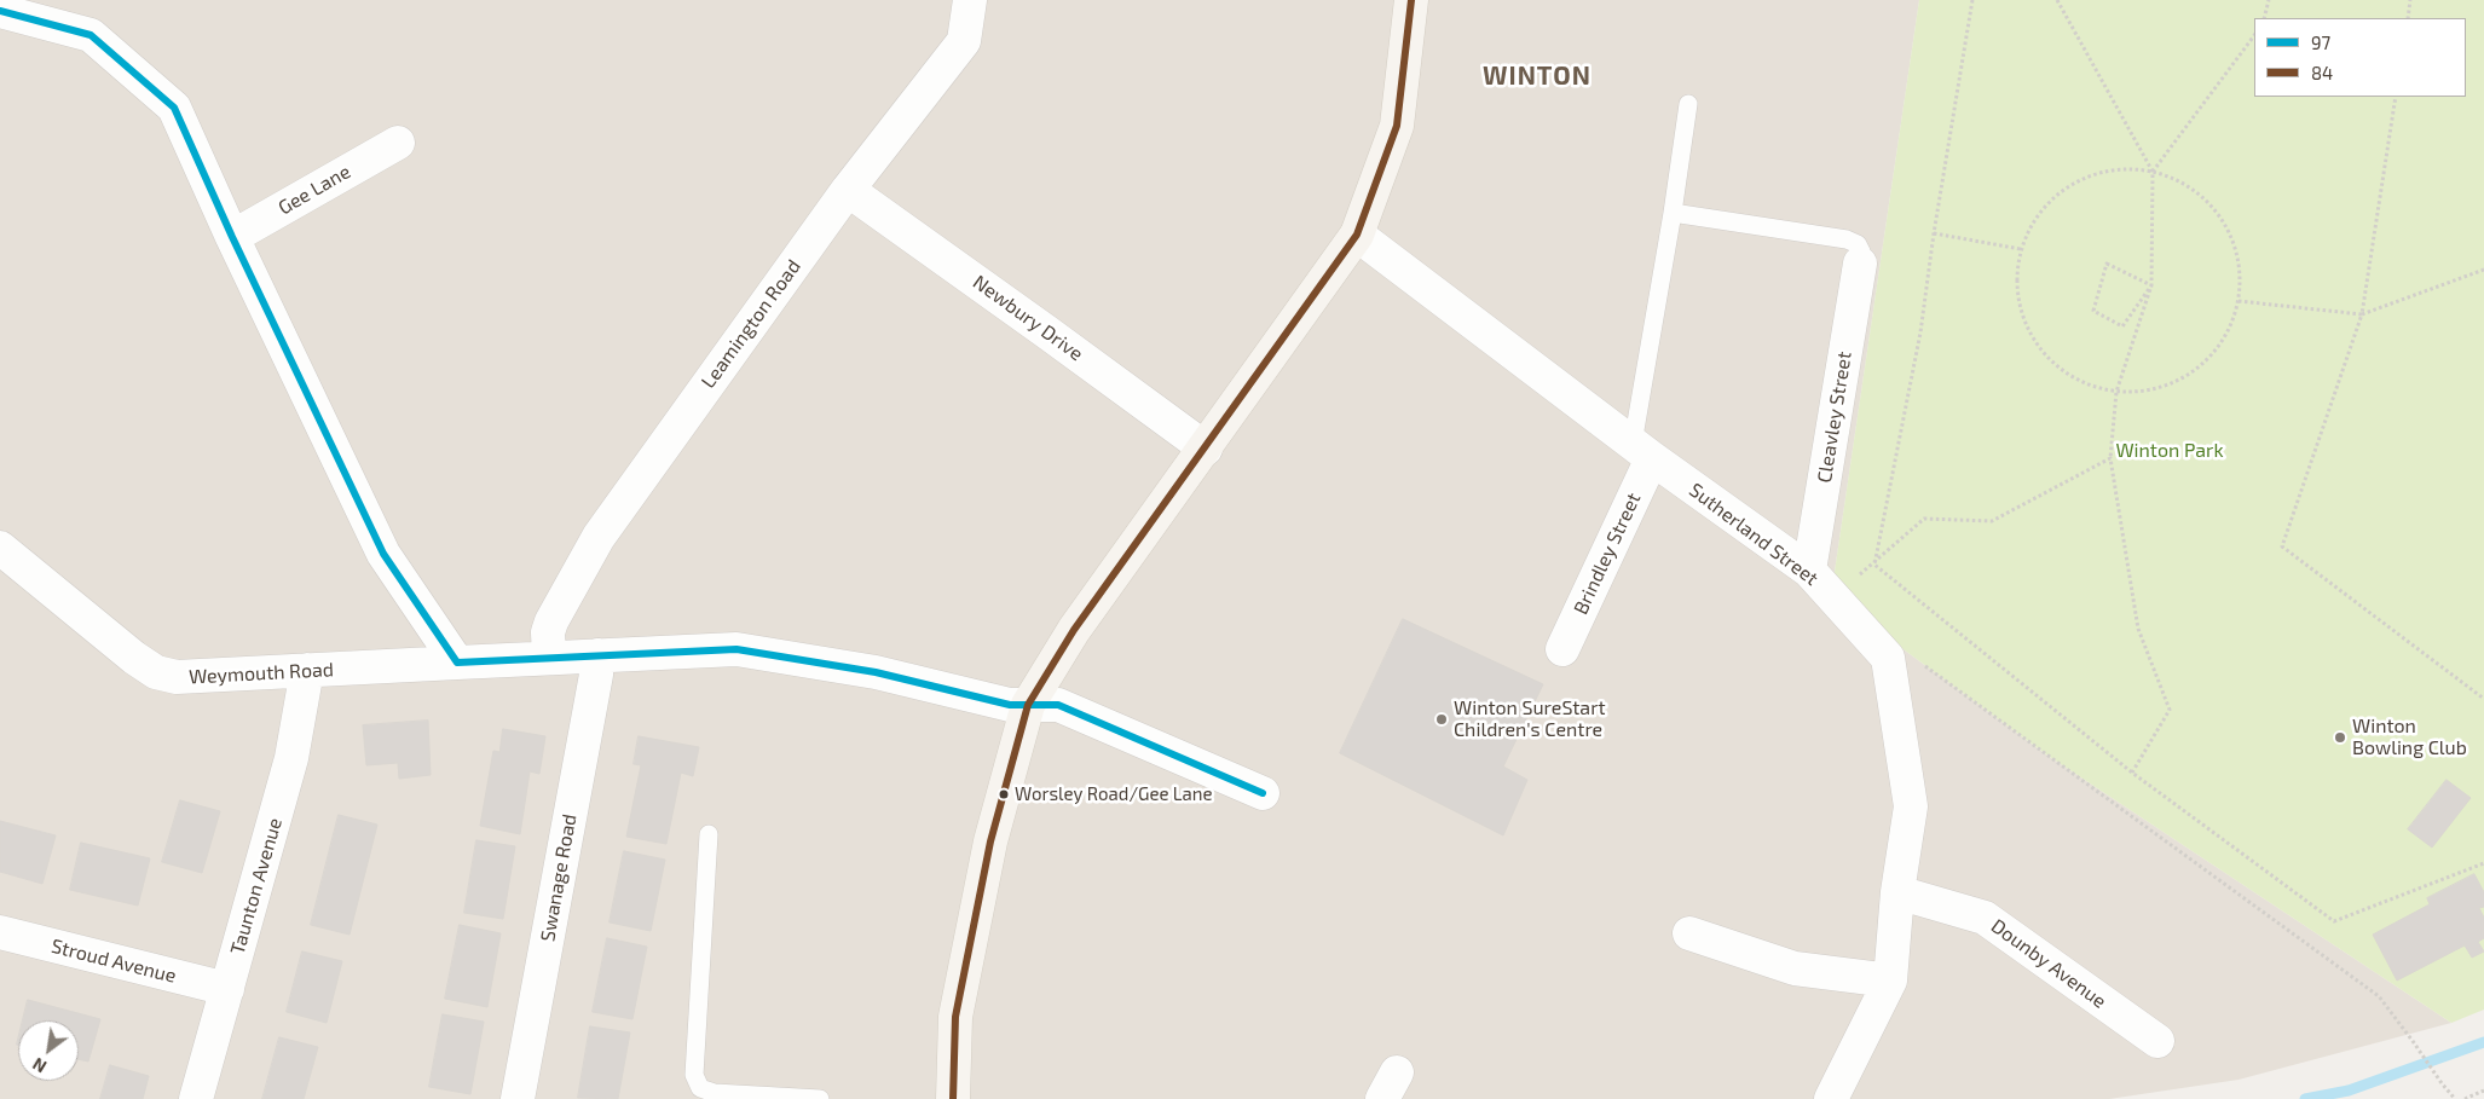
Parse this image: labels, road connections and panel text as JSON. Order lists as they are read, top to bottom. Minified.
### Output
{"streets":{"street":["Gee Lane","Newbury Drive","Leamington Road","Cleavley Street","Sutherland Street","Brindley Street","Weymouth Road","Swanage Road","Taunton Avenue","Stroud Avenue","Dounby Avenue"]},"crossings":[["Newbury Drive","Leamington Road"],["Cleavley Street","Sutherland Street"],["Sutherland Street","Brindley Street"],["Weymouth Road","Taunton Avenue"],["Taunton Avenue","Stroud Avenue"]],"districts":["WINTON"],"parks":["Winton Park"],"places":["Winton SureStart Children's Centre","Winton Bowling Club","Worsley Road/Gee Lane"],"lines":["transit line 84","transit line 97"],"legend":["97","84"],"north":"bottom left"}
